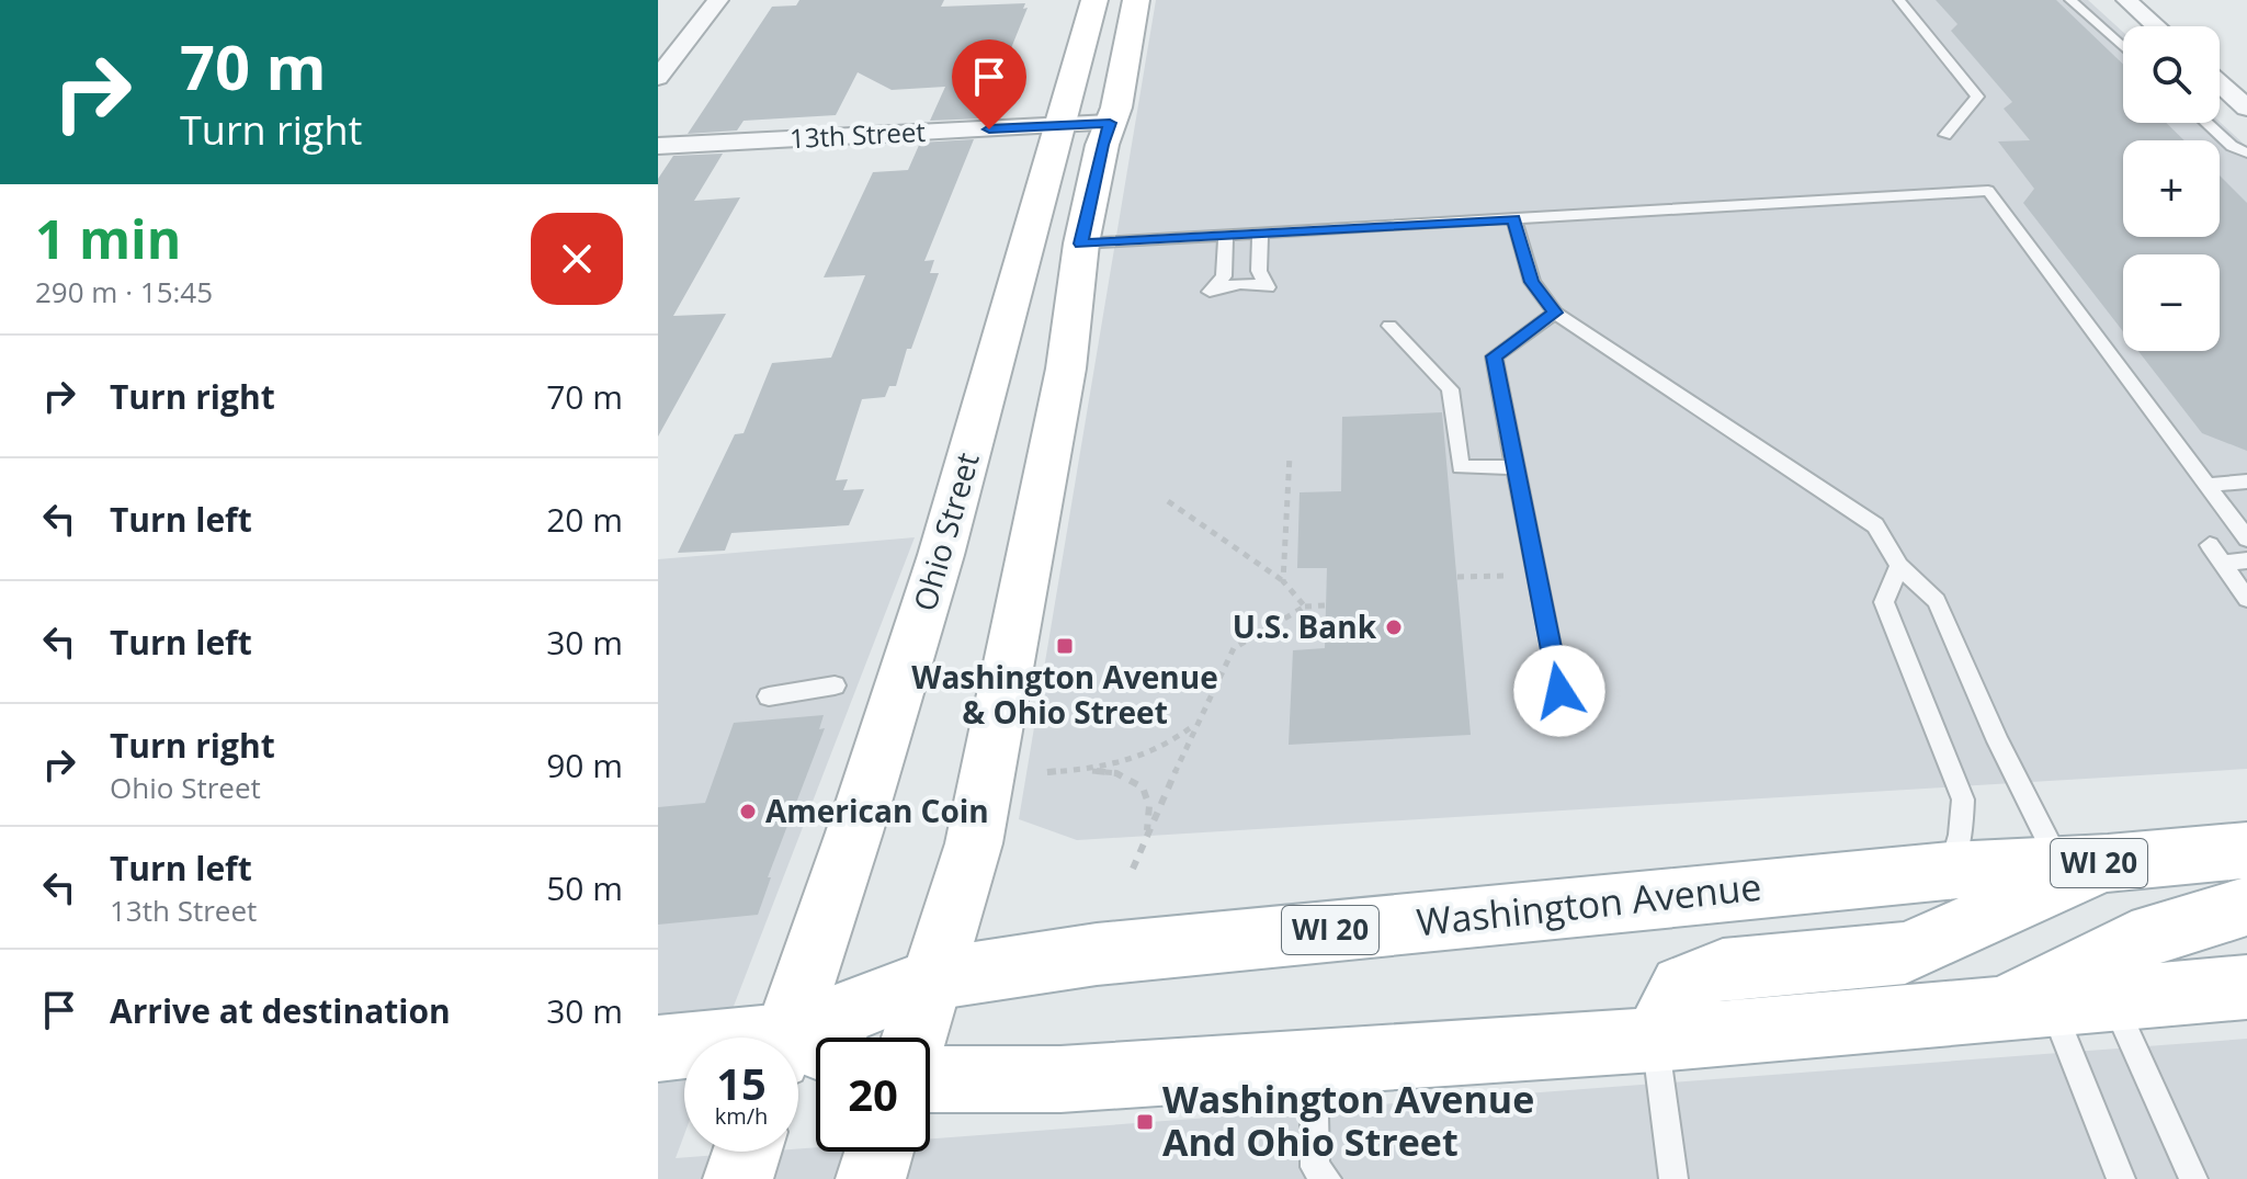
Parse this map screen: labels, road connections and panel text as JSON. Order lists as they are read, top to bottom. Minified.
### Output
{"streets":{"street":["13th Street","Ohio Street","WI 20","Washington Avenue"]},"crossings":[["13th Street","Ohio Street"],["Ohio Street","Washington Avenue"]],"places":{"other":["U.S. Bank","American Coin"],"transit":["Washington Avenue & Ohio Street","Washington Avenue And Ohio Street"]},"page":{"turn":["70 m","Turn right"],"map_buttons":["+","−"],"heading":["1 min","290 m · 15:45"],"list":[{"name":"Turn right","value":"70 m"},{"name":"Turn left","value":"20 m"},{"name":"Turn left","value":"30 m"},{"name":"Turn right","note":"Ohio Street","value":"90 m"},{"name":"Turn left","note":"13th Street","value":"50 m"},{"name":"Arrive at destination","value":"30 m"}],"speed":"15 km/h","limit":"20"}}
